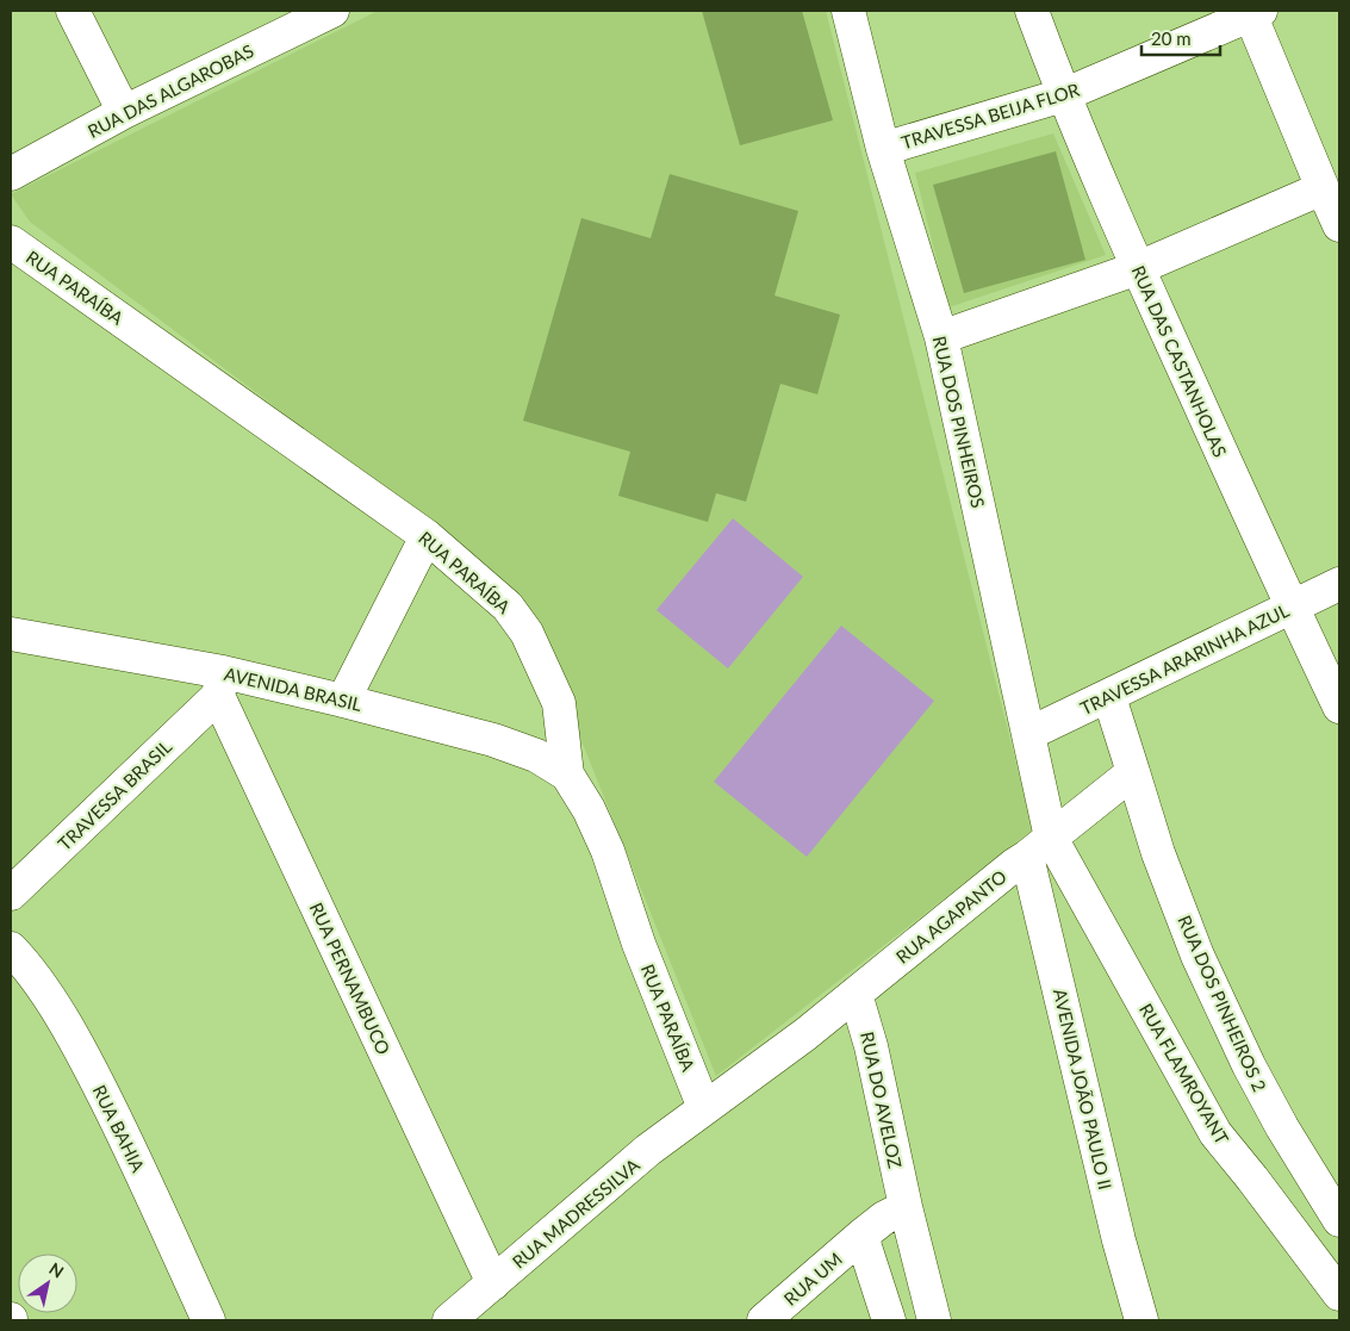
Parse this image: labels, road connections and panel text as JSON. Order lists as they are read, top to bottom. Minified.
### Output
{"streets":{"street":["RUA DAS ALGAROBAS","TRAVESSA BEIJA FLOR","RUA PARAÍBA","RUA DAS CASTANHOLAS","RUA DOS PINHEIROS","TRAVESSA ARARINHA AZUL","AVENIDA BRASIL","TRAVESSA BRASIL","RUA AGAPANTO","RUA PERNAMBUCO","RUA DOS PINHEIROS 2","RUA FLAMROYANT","AVENIDA JOÃO PAULO II","RUA DO AVELOZ","RUA BAHIA","RUA MADRESSILVA","RUA UM"]},"crossings":[["TRAVESSA BEIJA FLOR","RUA DAS CASTANHOLAS"],["TRAVESSA BEIJA FLOR","RUA DOS PINHEIROS"],["RUA PARAÍBA","AVENIDA BRASIL"],["RUA PARAÍBA","RUA AGAPANTO"],["RUA PARAÍBA","RUA MADRESSILVA"],["RUA DAS CASTANHOLAS","TRAVESSA ARARINHA AZUL"],["RUA DOS PINHEIROS","TRAVESSA ARARINHA AZUL"],["RUA DOS PINHEIROS","RUA AGAPANTO"],["RUA DOS PINHEIROS","RUA FLAMROYANT"],["RUA DOS PINHEIROS","AVENIDA JOÃO PAULO II"],["AVENIDA BRASIL","TRAVESSA BRASIL"],["AVENIDA BRASIL","RUA PERNAMBUCO"],["TRAVESSA BRASIL","RUA PERNAMBUCO"],["RUA AGAPANTO","RUA DOS PINHEIROS 2"],["RUA AGAPANTO","RUA FLAMROYANT"],["RUA AGAPANTO","AVENIDA JOÃO PAULO II"],["RUA AGAPANTO","RUA DO AVELOZ"],["RUA AGAPANTO","RUA MADRESSILVA"],["RUA PERNAMBUCO","RUA MADRESSILVA"],["RUA FLAMROYANT","AVENIDA JOÃO PAULO II"]],"scale_bar":"20 m","north":"top right"}
